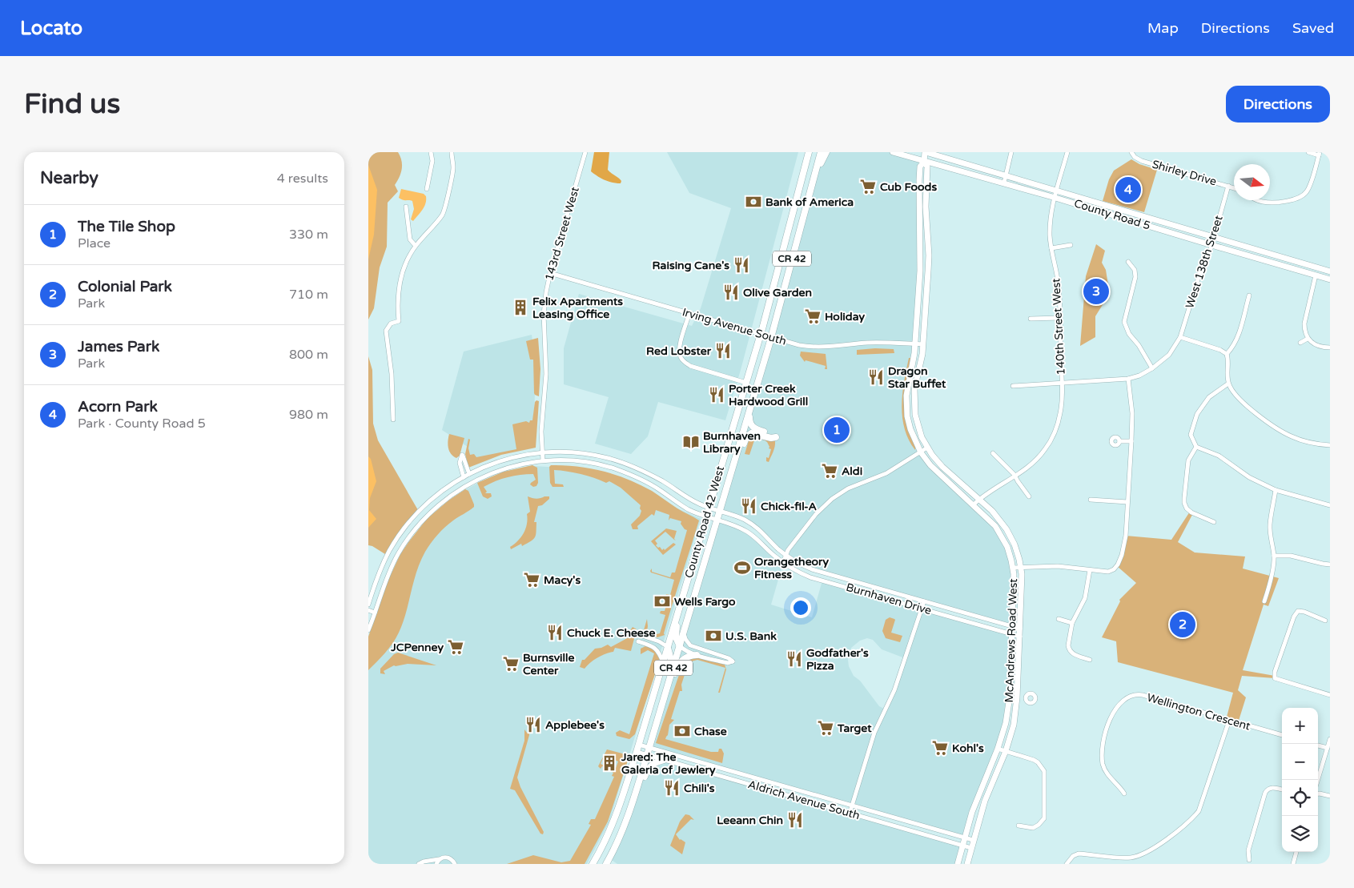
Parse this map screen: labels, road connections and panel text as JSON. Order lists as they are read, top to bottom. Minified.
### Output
{"streets":{"highway":["CR 42","County Road 42 West"],"main road":["County Road 5","McAndrews Road West"],"street":["Shirley Drive","143rd Street West","West 138th Street","Irving Avenue South","140th Street West","Burnhaven Drive","Wellington Crescent","Aldrich Avenue South"]},"crossings":[["Shirley Drive","West 138th Street"],["County Road 5","West 138th Street"],["County Road 5","140th Street West"],["County Road 5","McAndrews Road West"],["143rd Street West","Irving Avenue South"],["143rd Street West","Burnhaven Drive"],["West 138th Street","140th Street West"],["Irving Avenue South","County Road 42 West"],["Irving Avenue South","McAndrews Road West"],["140th Street West","McAndrews Road West"],["County Road 42 West","Burnhaven Drive"],["County Road 42 West","Aldrich Avenue South"],["Burnhaven Drive","McAndrews Road West"],["McAndrews Road West","Aldrich Avenue South"]],"places":{"supermarket":["Cub Foods","Holiday","Aldi","Macy's","JCPenney","Burnsville Center","Target","Kohl's"],"bank":["Bank of America","Wells Fargo","U.S. Bank","Chase"],"restaurant":["Raising Cane's","Olive Garden","Red Lobster","Dragon Star Buffet","Porter Creek Hardwood Grill","Chick-fil-A","Chuck E. Cheese","Godfather's Pizza","Applebee's","Chili's","Leeann Chin"],"building":["Felix Apartments Leasing Office","Jared: The Galeria of Jewlery"],"library":["Burnhaven Library"],"sports":["Orangetheory Fitness"]},"north":"right","page":{"header":"Locato","nav":["Map","Directions","Saved"],"buttons":"Directions","title":"Find us","heading":["Nearby","4 results"],"pins":["4","3","1","2"],"list":[{"mark":"1","name":"The Tile Shop","note":"Place","value":"330 m"},{"mark":"2","name":"Colonial Park","note":"Park","value":"710 m"},{"mark":"3","name":"James Park","note":"Park","value":"800 m"},{"mark":"4","name":"Acorn Park","note":"Park · County Road 5","value":"980 m"}],"map_buttons":["+","−"]}}
